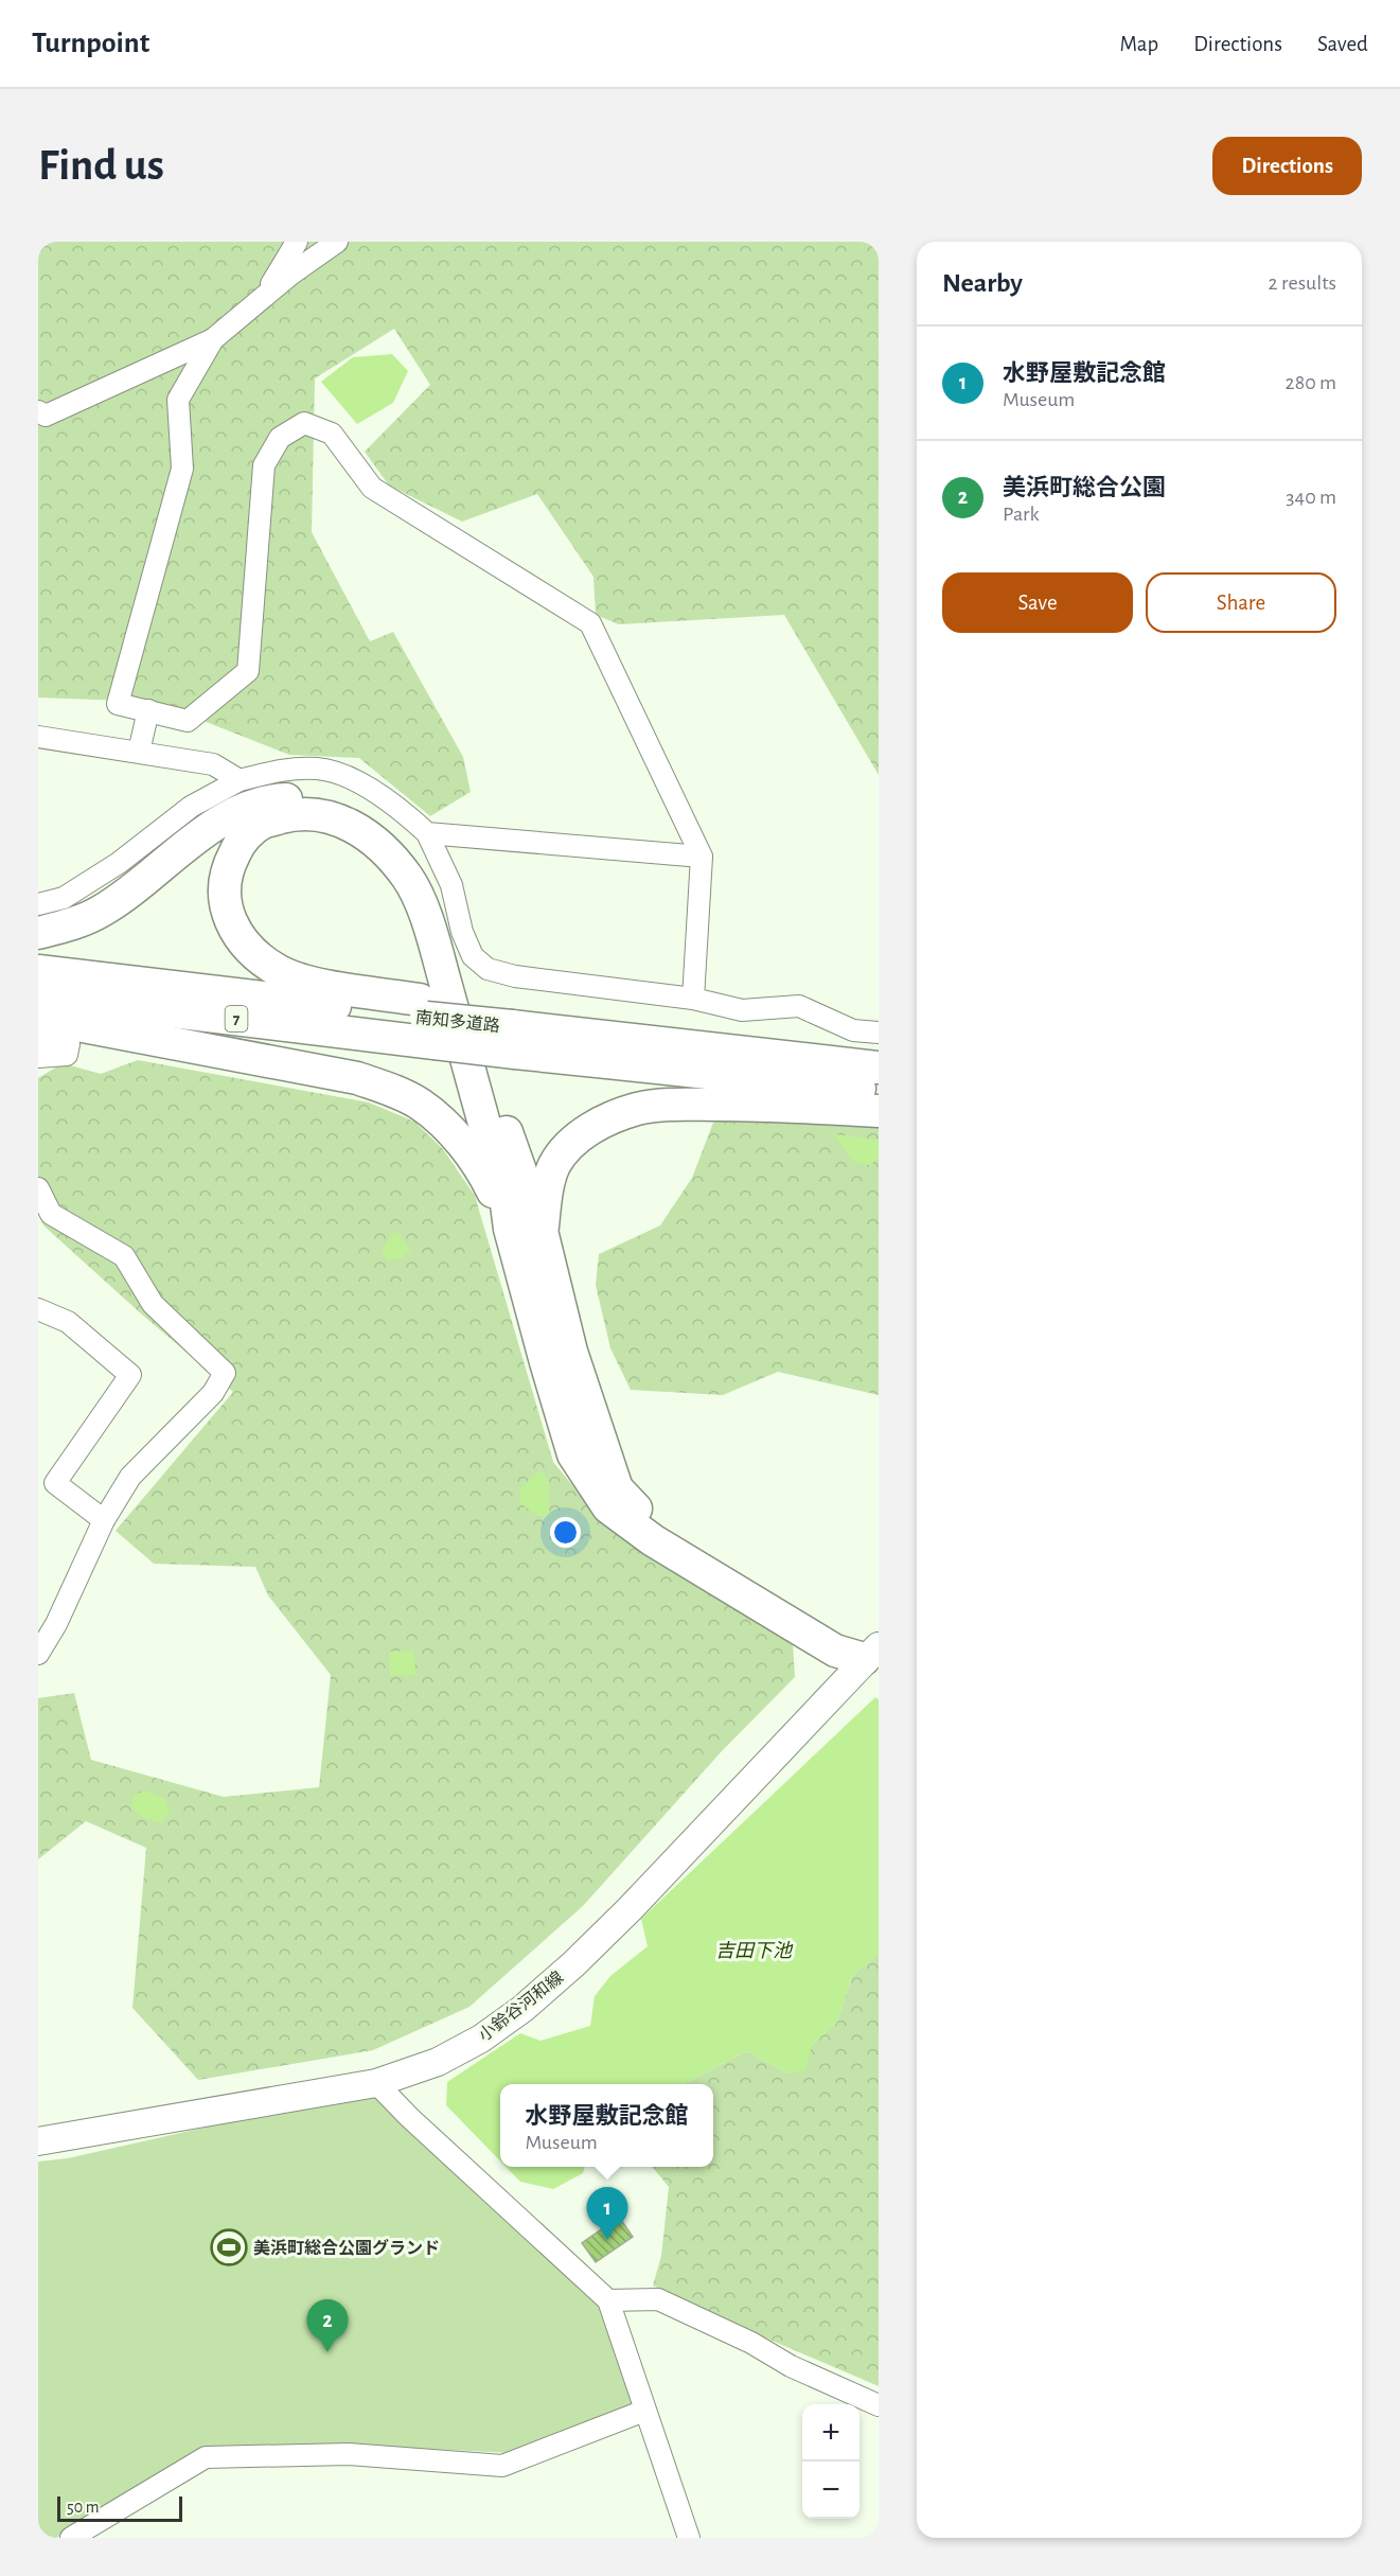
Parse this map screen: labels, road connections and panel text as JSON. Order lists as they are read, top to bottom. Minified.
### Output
{"streets":{"highway":["7","南知多道路"],"main road":["小鈴谷河和線"]},"water":["吉田下池"],"places":{"sports":["美浜町総合公園グランド"]},"scale_bar":"50 m","page":{"header":"Turnpoint","nav":["Map","Directions","Saved"],"buttons":["Directions",["Save","Share"]],"title":"Find us","heading":["Nearby","2 results"],"list":[{"mark":"1","name":"水野屋敷記念館","note":"Museum","value":"280 m"},{"mark":"2","name":"美浜町総合公園","note":"Park","value":"340 m"}],"popup":["水野屋敷記念館","Museum"],"pins":["1","2"],"map_buttons":["+","−"],"scale":"50 m"}}
